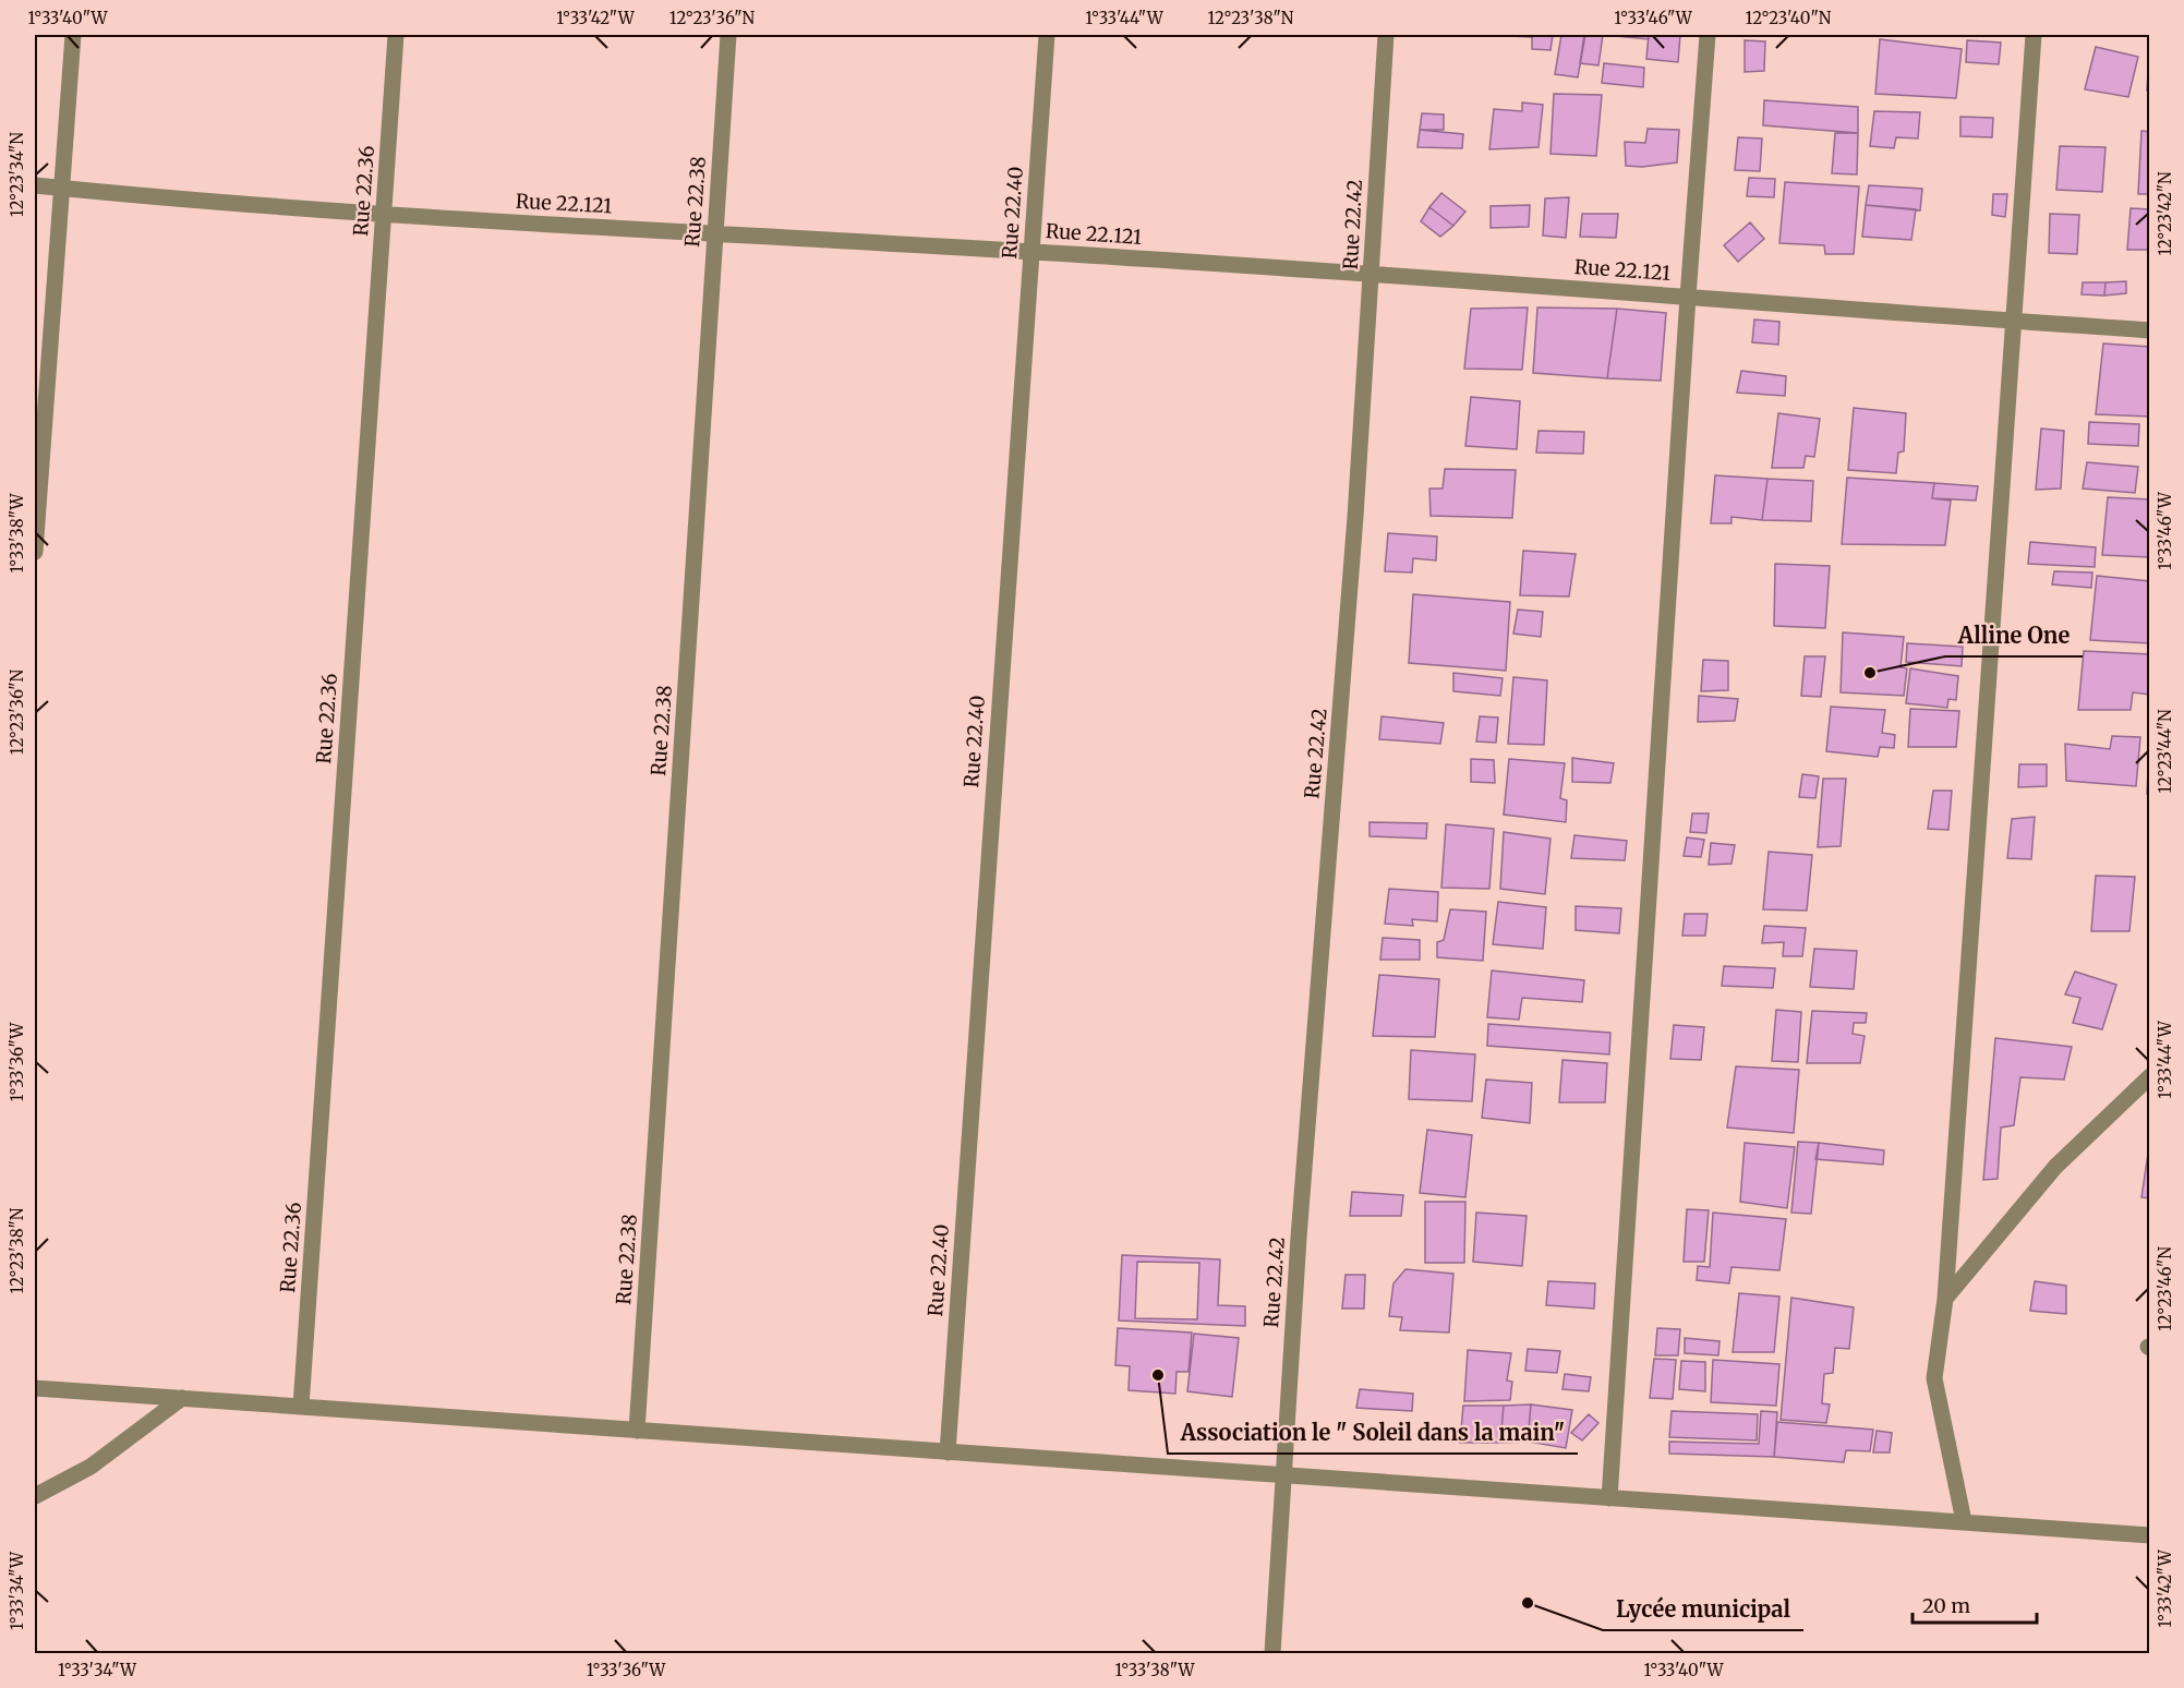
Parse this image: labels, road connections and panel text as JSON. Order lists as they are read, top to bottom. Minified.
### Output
{"streets":{"street":["Rue 22.36","Rue 22.38","Rue 22.121","Rue 22.40","Rue 22.42"]},"crossings":[["Rue 22.36","Rue 22.121"],["Rue 22.38","Rue 22.121"],["Rue 22.121","Rue 22.40"],["Rue 22.121","Rue 22.42"]],"places":["Alline One","Association le \" Soleil dans la main\"","Lycée municipal"],"scale_bar":"20 m","coordinates":["1°33'40\"W","1°33'42\"W","12°23'36\"N","1°33'44\"W","12°23'38\"N","1°33'46\"W","12°23'40\"N","12°23'34\"N","12°23'42\"N","1°33'38\"W","12°23'44\"N","1°33'36\"W","12°23'46\"N","1°33'34\"W"]}
